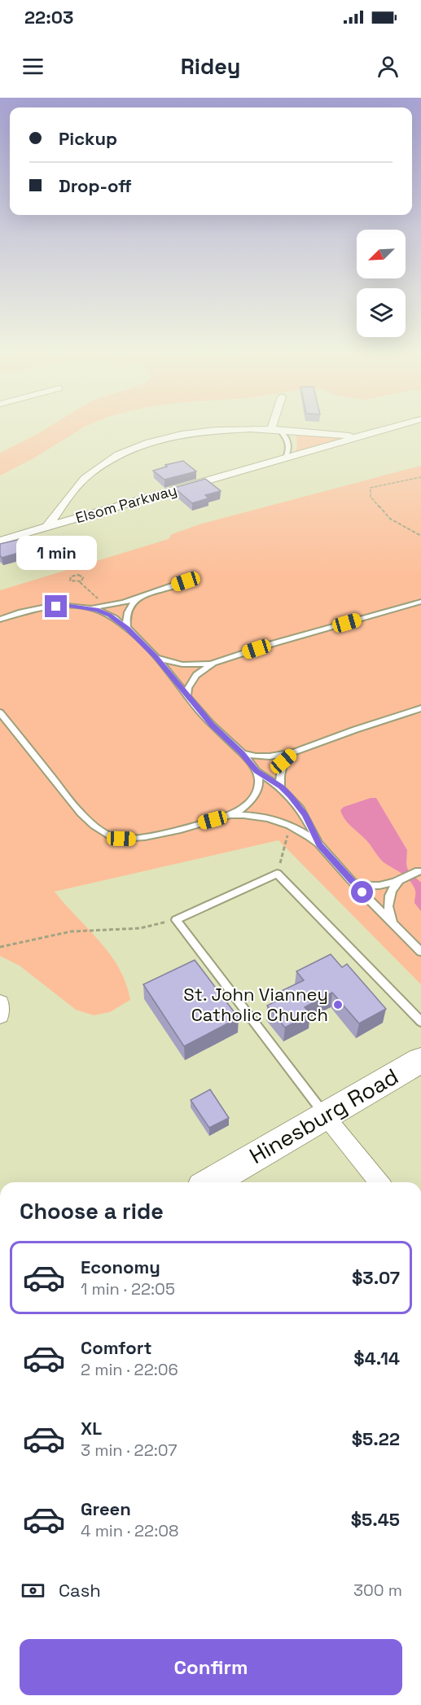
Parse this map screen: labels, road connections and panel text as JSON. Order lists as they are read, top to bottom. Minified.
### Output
{"streets":{"main road":["Hinesburg Road"],"street":["Elsom Parkway"]},"places":["St. John Vianney Catholic Church"],"north":"bottom left","page":{"status":"22:03","header":"Ridey","banner":["Pickup","Drop-off"],"bubble":"1 min","heading":"Choose a ride","list":[{"name":"Economy","note":"1 min · 22:05","value":"$3.07"},{"name":"Comfort","note":"2 min · 22:06","value":"$4.14"},{"name":"XL","note":"3 min · 22:07","value":"$5.22"},{"name":"Green","note":"4 min · 22:08","value":"$5.45"}],"pay":["Cash","300 m"],"buttons":"Confirm"}}
